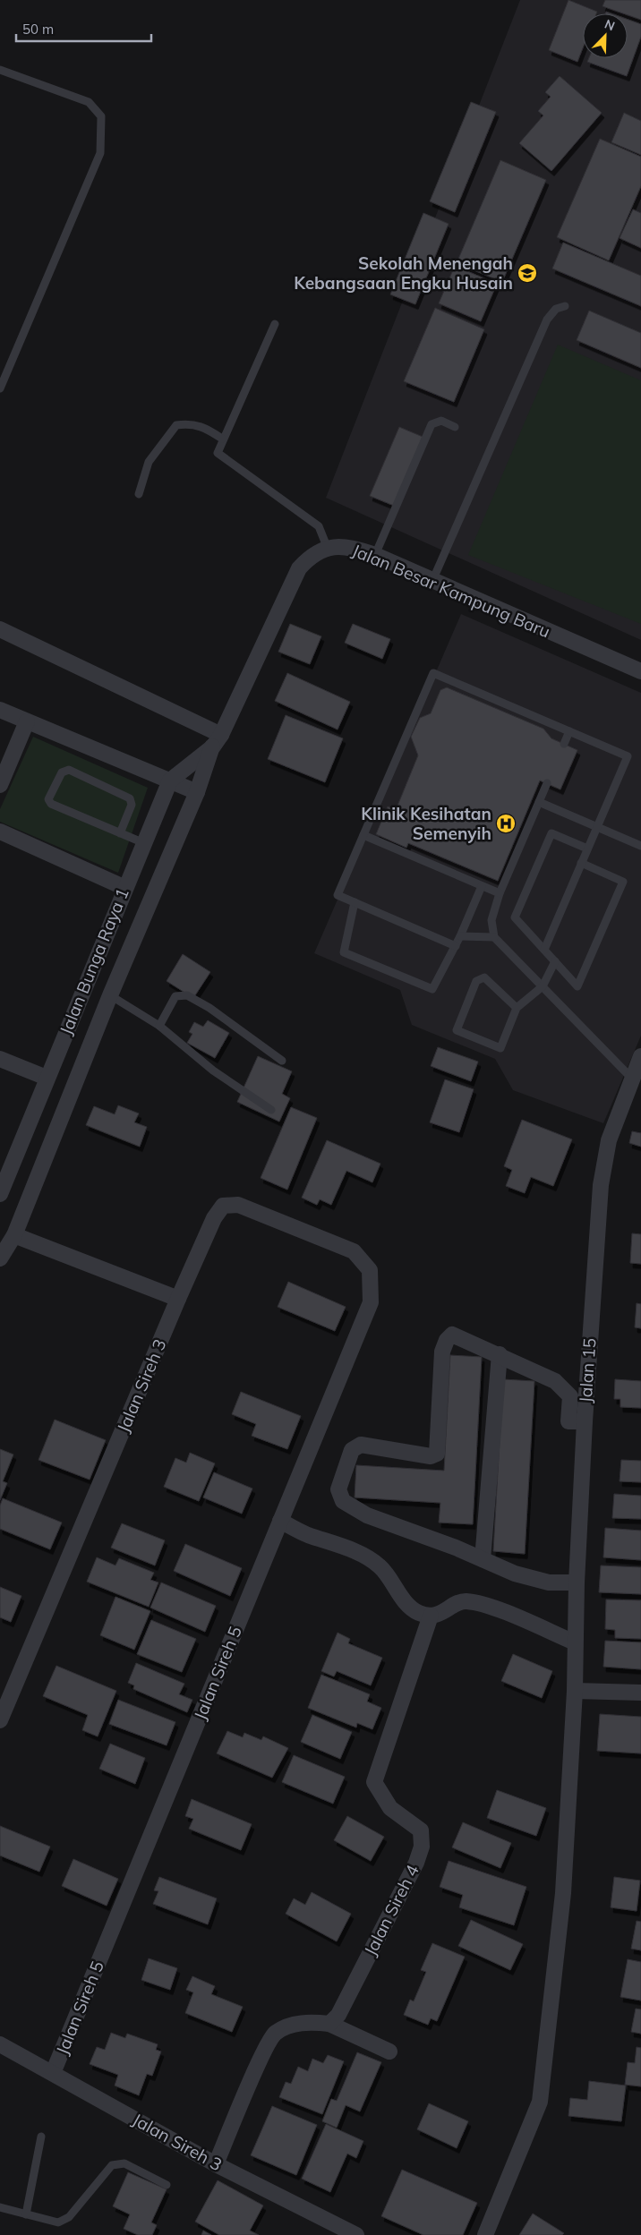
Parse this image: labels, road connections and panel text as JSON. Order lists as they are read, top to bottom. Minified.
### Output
{"streets":{"street":["Jalan Besar Kampung Baru","Jalan Bunga Raya 1","Jalan 15","Jalan Sireh 3","Jalan Sireh 5","Jalan Sireh 4"]},"crossings":[["Jalan Besar Kampung Baru","Jalan Bunga Raya 1"],["Jalan Sireh 3","Jalan Sireh 5"]],"places":{"school or university":["Sekolah Menengah Kebangsaan Engku Husain"],"hospital":["Klinik Kesihatan Semenyih"]},"scale_bar":"50 m","north":"top right"}
